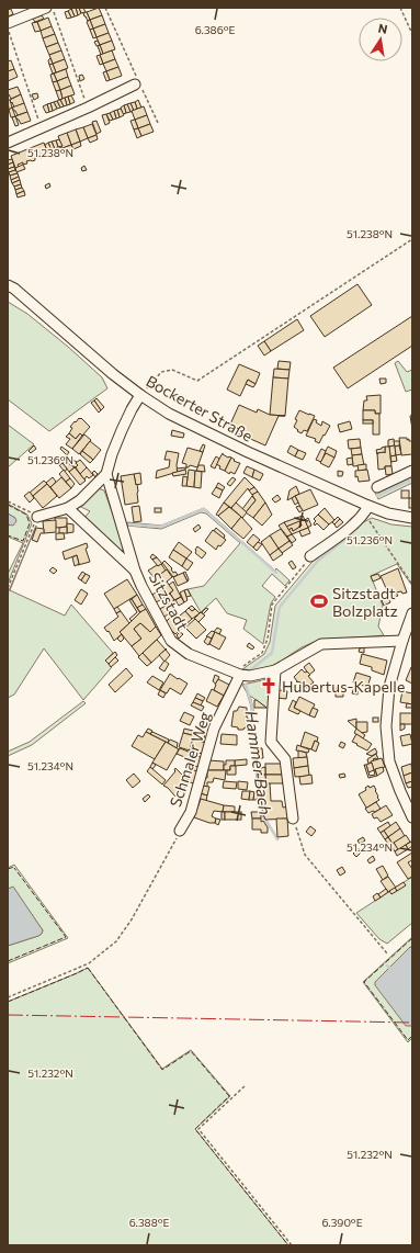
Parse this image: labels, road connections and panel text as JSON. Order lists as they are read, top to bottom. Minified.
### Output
{"streets":{"street":["Bockerter Straße","Sitzstadt","Schmaler Weg"]},"crossings":[["Sitzstadt","Schmaler Weg"]],"water":["Hammer Bach"],"places":{"sports":["Sitzstadt Bolzplatz"],"church":["Hubertus-Kapelle"]},"north":"top","coordinates":["6.386°E","51.238°N","51.236°N","51.234°N","51.232°N","6.388°E","6.390°E"]}
